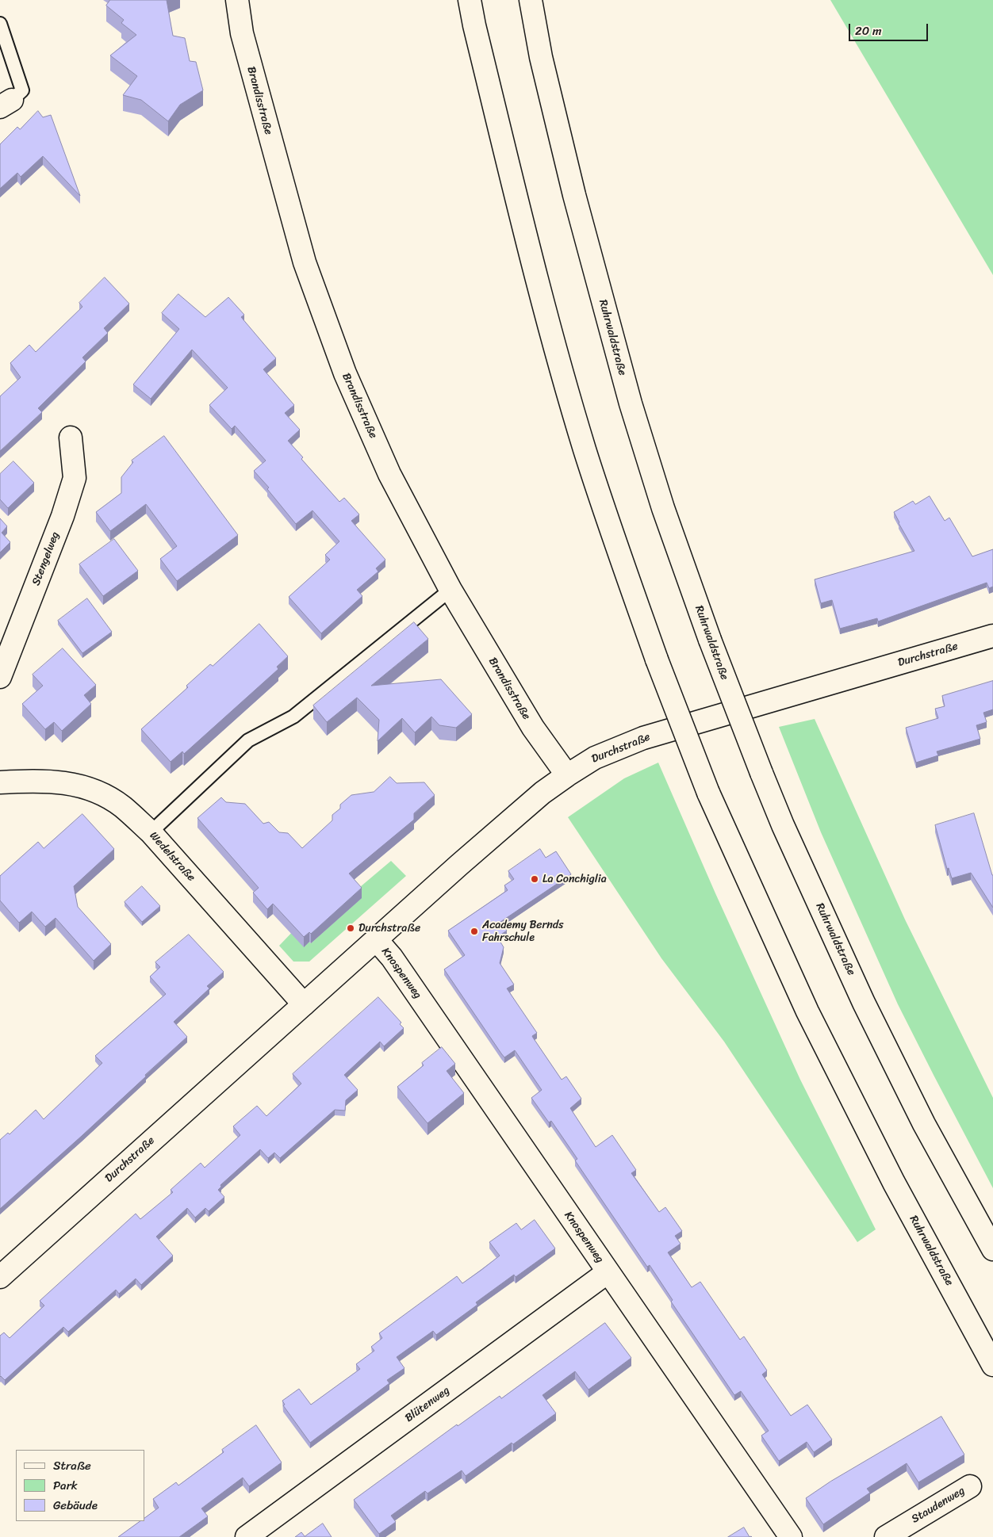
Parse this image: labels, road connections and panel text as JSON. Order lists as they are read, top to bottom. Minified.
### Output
{"streets":{"main road":["Brandisstraße","Ruhrwaldstraße","Stengelweg","Durchstraße","Wedelstraße","Knospenweg","Blütenweg","Staudenweg"]},"crossings":[["Brandisstraße","Durchstraße"],["Durchstraße","Wedelstraße"],["Durchstraße","Knospenweg"],["Knospenweg","Blütenweg"]],"places":["La Conchiglia","Durchstraße","Academy Bernds Fahrschule"],"legend":["Straße","Park","Gebäude"],"scale_bar":"20 m"}
